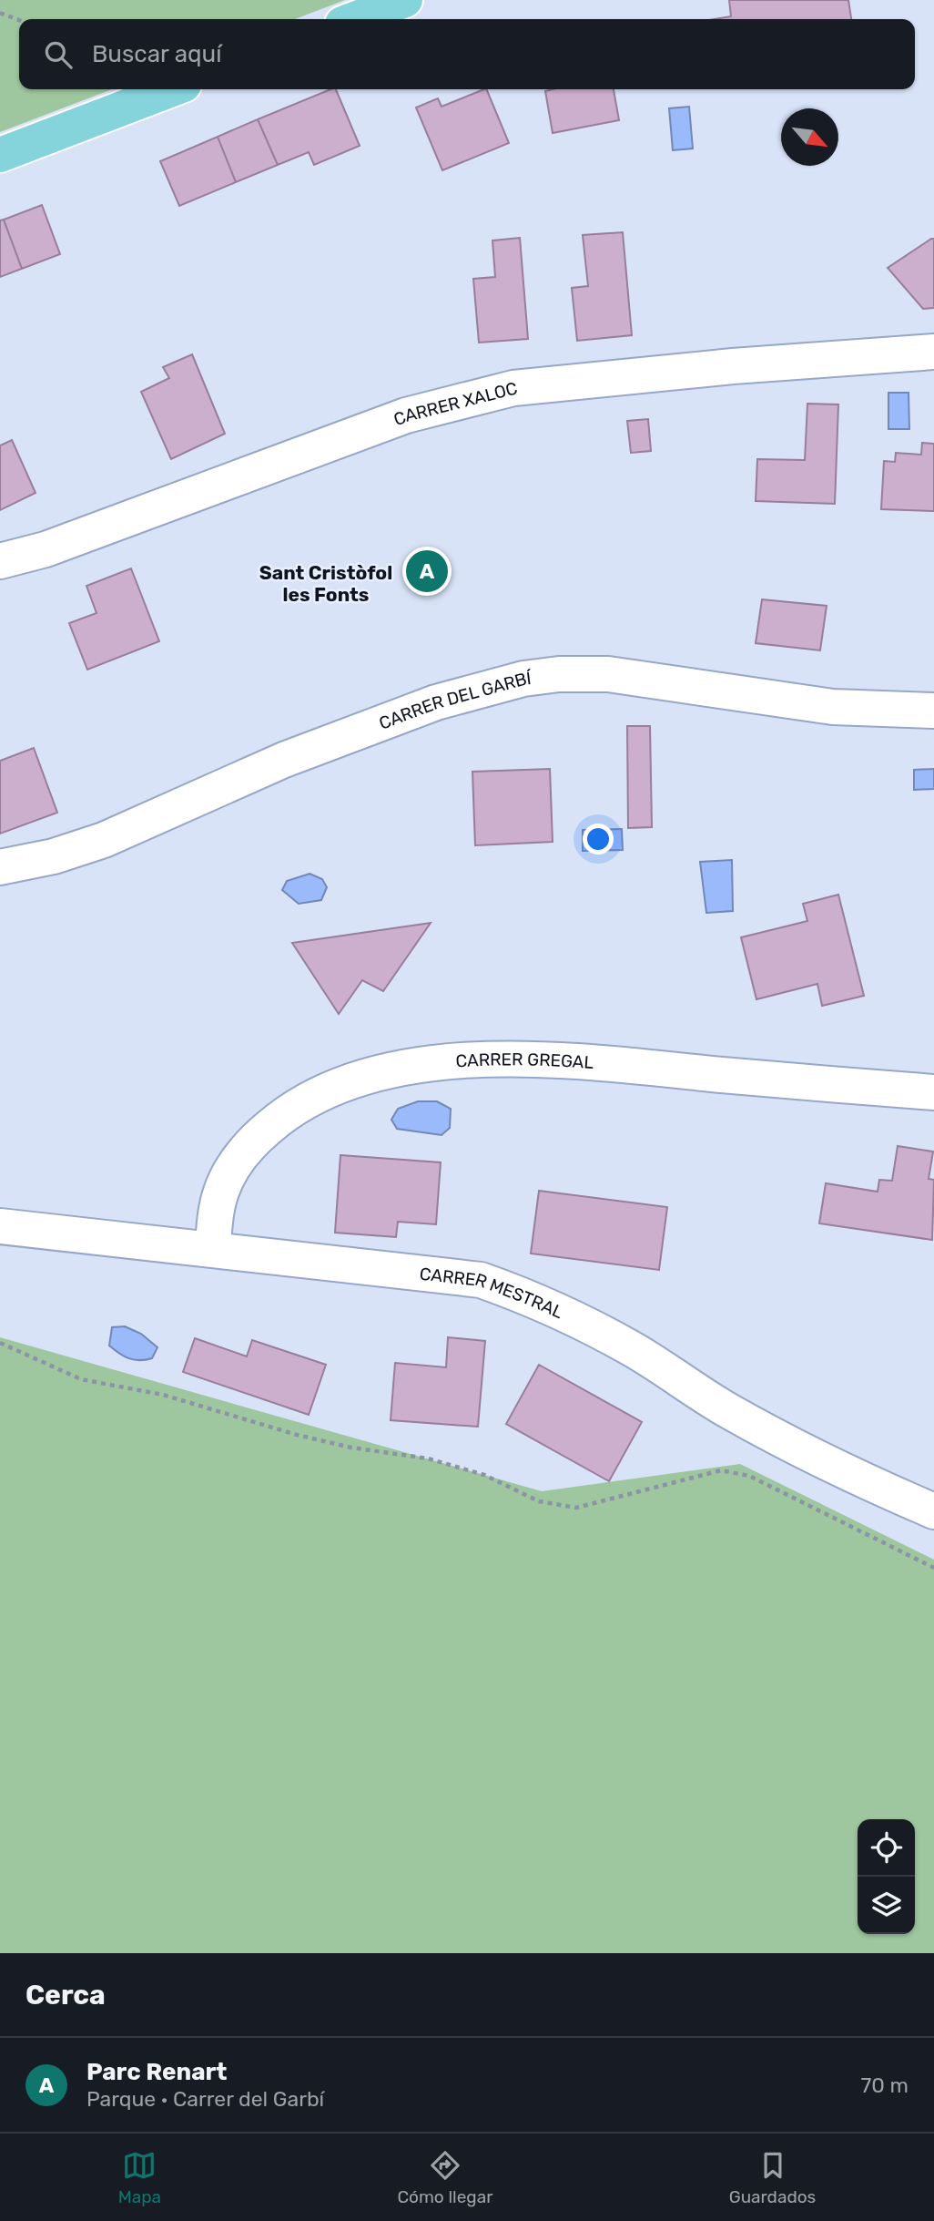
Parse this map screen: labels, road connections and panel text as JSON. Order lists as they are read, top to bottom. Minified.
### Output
{"streets":{"street":["CARRER XALOC","CARRER DEL GARBÍ","CARRER GREGAL","CARRER MESTRAL"]},"crossings":[["CARRER GREGAL","CARRER MESTRAL"]],"districts":["Sant Cristòfol les Fonts"],"north":"bottom right","page":{"search":"Buscar aquí","pins":"A","heading":"Cerca","list":[{"mark":"A","name":"Parc Renart","note":"Parque · Carrer del Garbí","value":"70 m"}],"nav":["Mapa","Cómo llegar","Guardados"]}}
